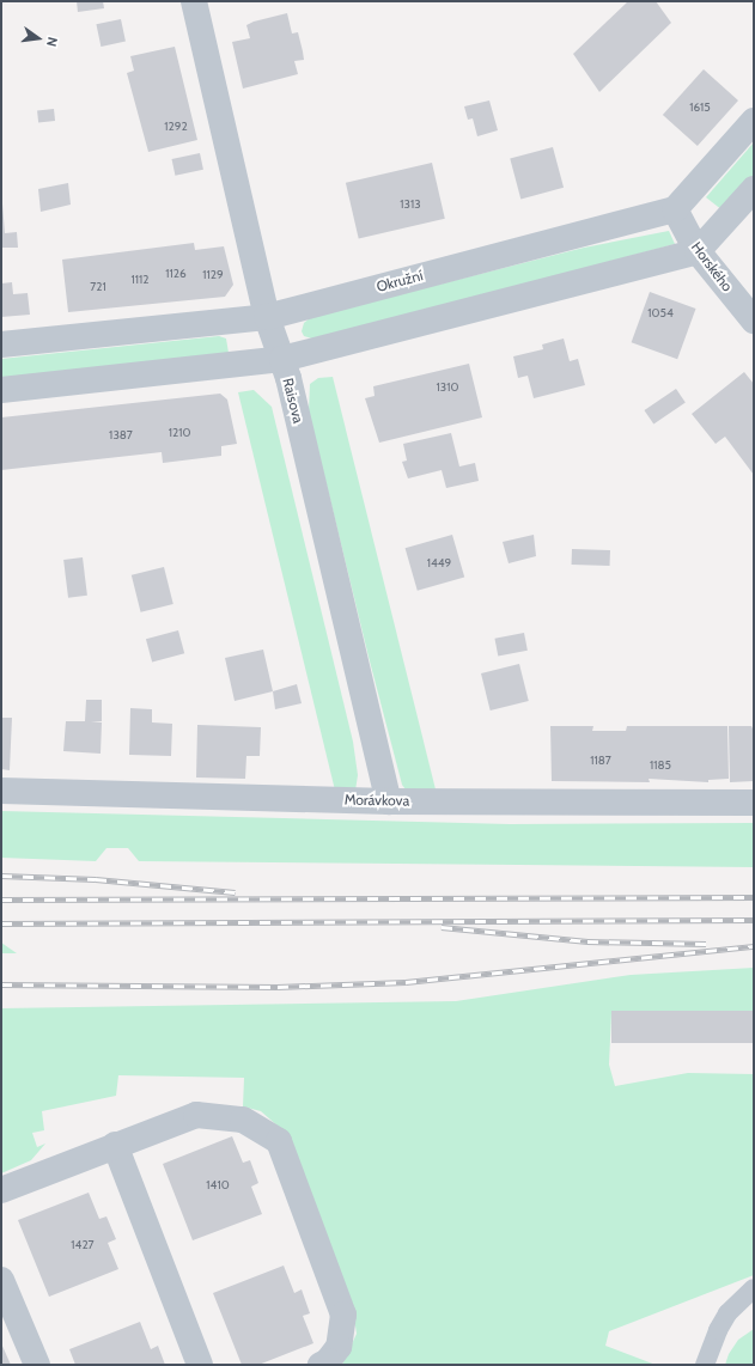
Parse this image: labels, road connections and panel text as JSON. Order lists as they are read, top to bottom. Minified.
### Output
{"streets":{"street":["Horského","Okružní","Raisova","Morávkova"]},"crossings":[["Horského","Okružní"],["Okružní","Raisova"],["Raisova","Morávkova"]],"house_numbers":["1615","1292","1313","1126","1129","1112","721","1054","1310","1210","1387","1449","1187","1185","1410","1427"],"north":"right"}
